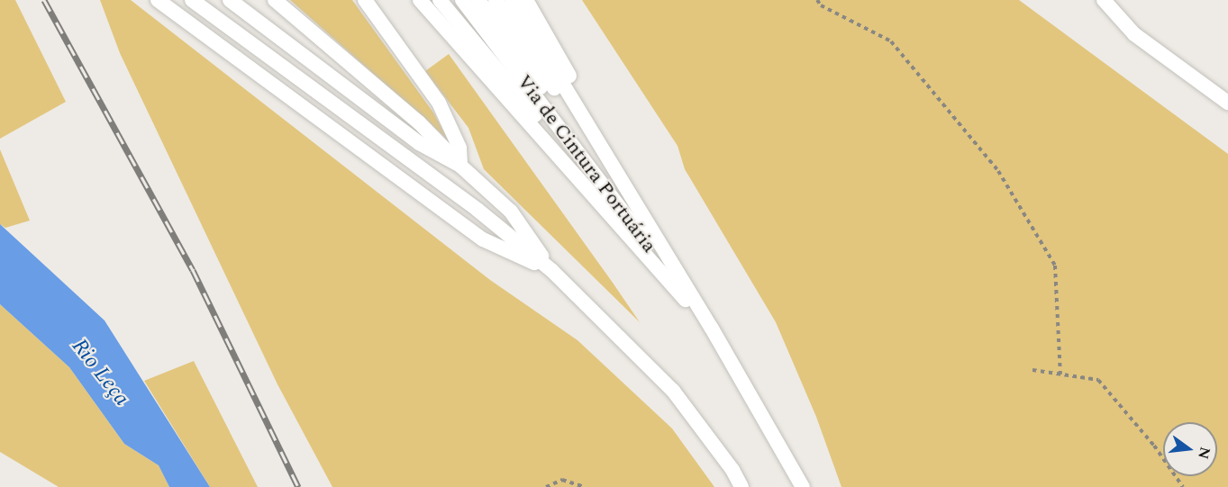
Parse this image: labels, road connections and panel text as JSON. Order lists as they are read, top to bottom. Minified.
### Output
{"streets":{"lane":["Via de Cintura Portuária"]},"water":["Rio Leça"],"north":"right"}
